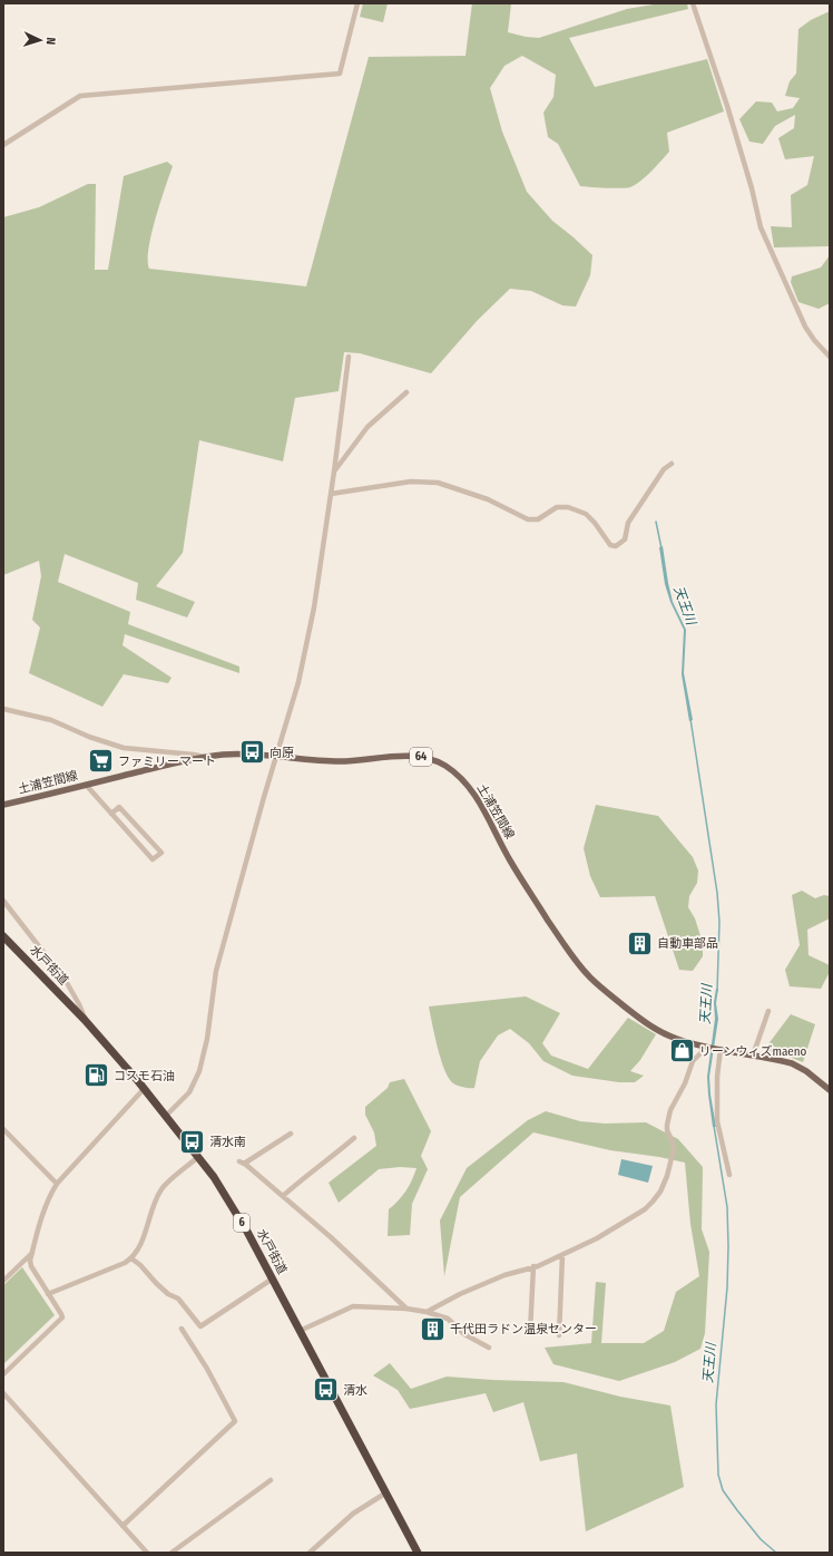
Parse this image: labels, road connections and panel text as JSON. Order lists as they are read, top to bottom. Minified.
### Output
{"streets":{"highway":["水戸街道","6"],"main road":["64","土浦笠間線"]},"water":["天王川"],"places":{"bus stop":["向原","清水南","清水"],"supermarket":["ファミリーマート"],"building":["自動車部品","千代田ラドン温泉センター"],"shop":["リーンウィズmaeno"],"fuel station":["コスモ石油"]},"north":"right"}
